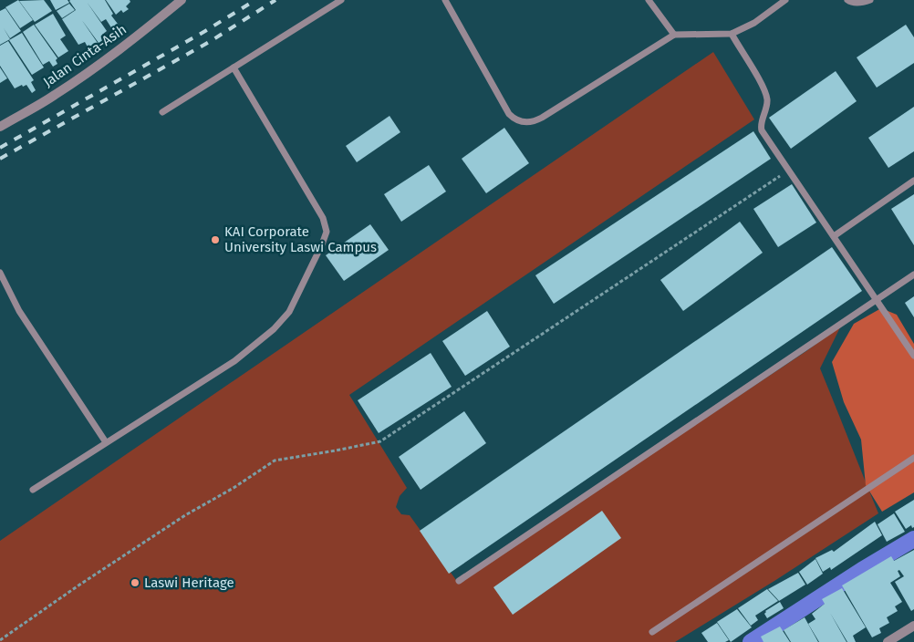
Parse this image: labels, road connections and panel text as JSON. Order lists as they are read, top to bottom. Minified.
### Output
{"streets":{"street":["Jalan Cinta-Asih"]},"places":["KAI Corporate University Laswi Campus","Laswi Heritage"]}
